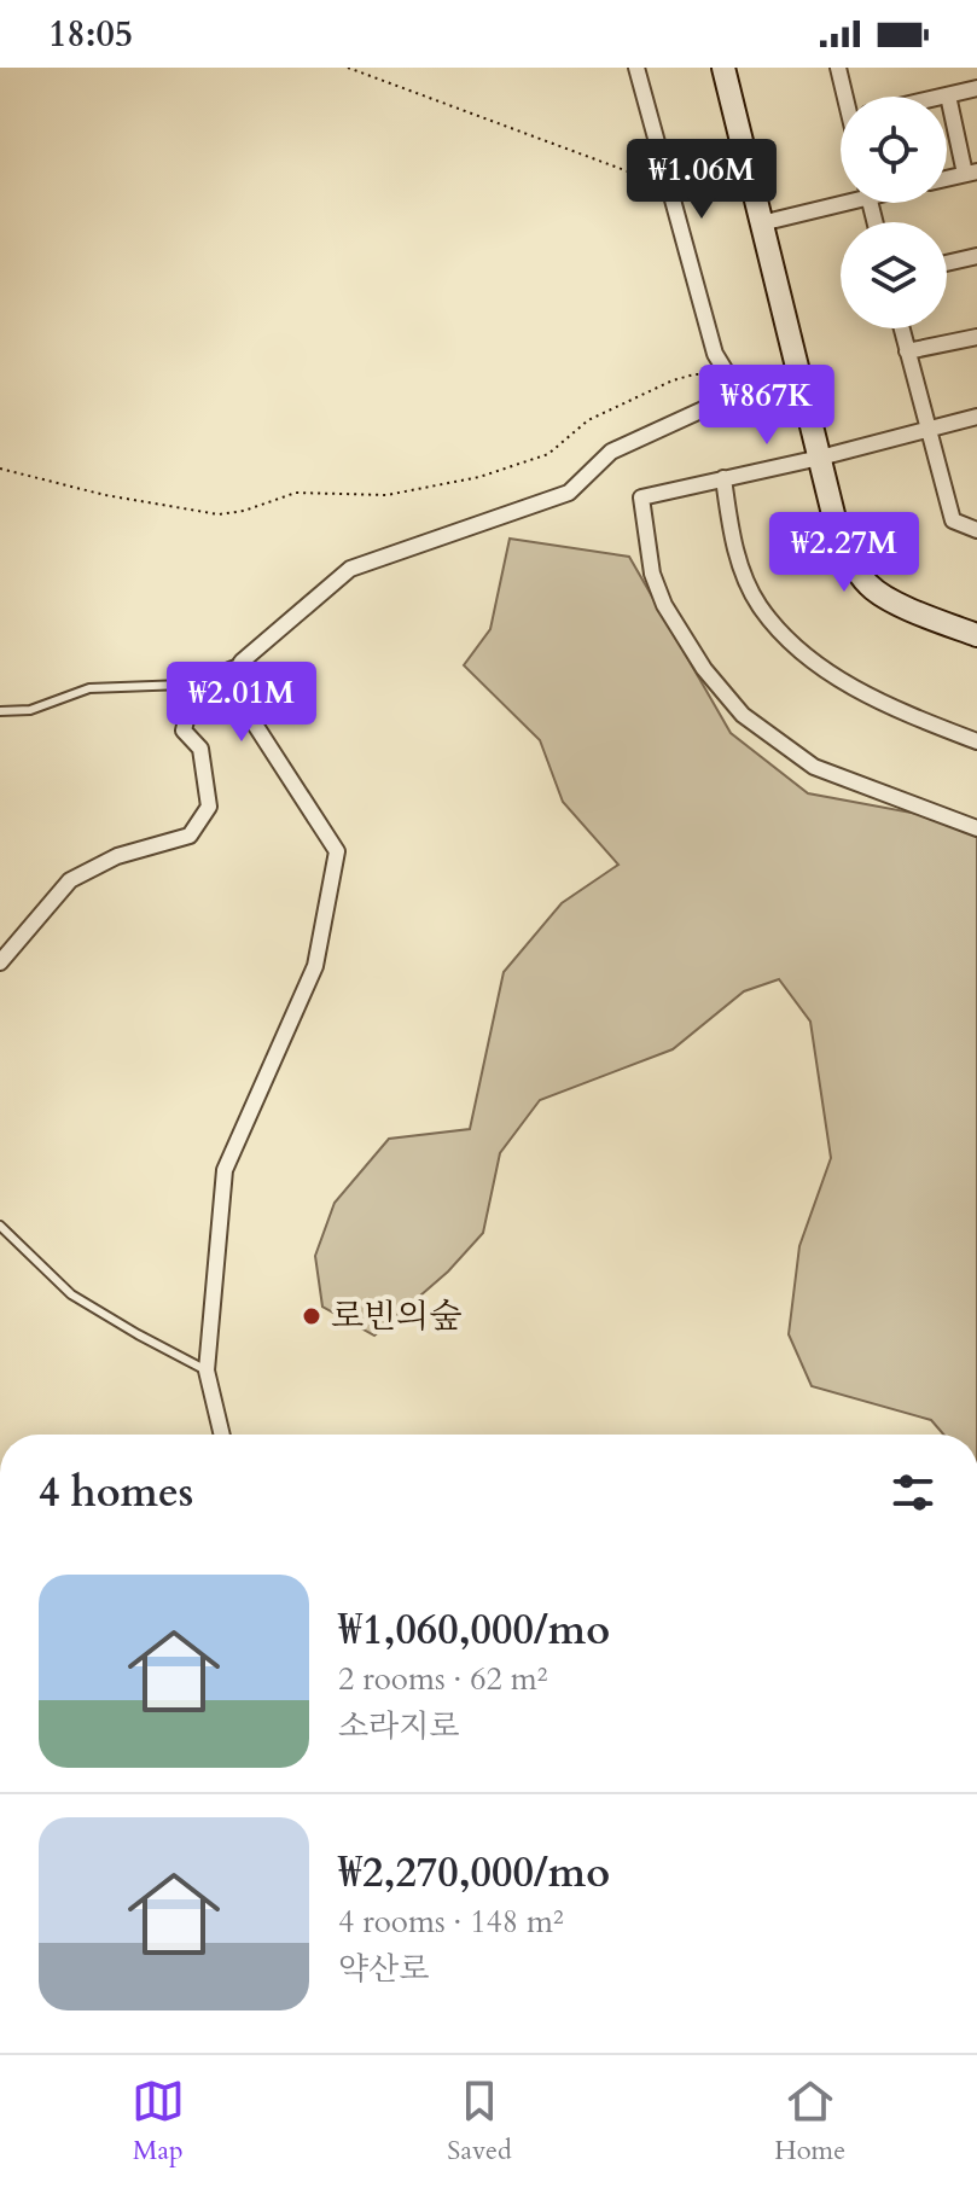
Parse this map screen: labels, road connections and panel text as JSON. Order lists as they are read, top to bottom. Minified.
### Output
{"places":["로빈의숲"],"page":{"status":"18:05","price":["₩1.06M","₩867K","₩2.27M","₩2.01M"],"heading":"4 homes","list":[{"name":"₩1,060,000/mo","note":"2 rooms · 62 m² · 소라지로"},{"name":"₩2,270,000/mo","note":"4 rooms · 148 m² · 약산로"}],"tabs":["Map","Saved","Home"]}}
